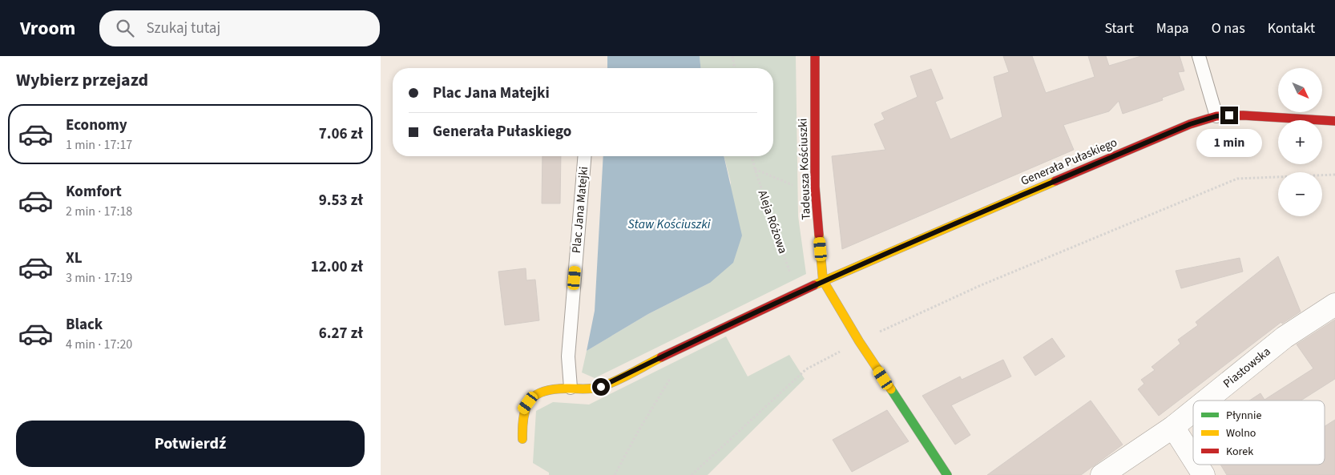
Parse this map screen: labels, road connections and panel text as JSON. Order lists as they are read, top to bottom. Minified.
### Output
{"streets":{"street":["Generała Pułaskiego","Tadeusza Kościuszki","Piastowska"],"lane":["Plac Jana Matejki"],"path":["Aleja Różowa"]},"crossings":[["Generała Pułaskiego","Tadeusza Kościuszki"]],"water":["Staw Kościuszki"],"legend":["Płynnie","Wolno","Korek"],"north":"bottom right","page":{"header":"Vroom","search":"Szukaj tutaj","nav":["Start","Mapa","O nas","Kontakt"],"heading":"Wybierz przejazd","map_buttons":["+","−"],"banner":["Plac Jana Matejki","Generała Pułaskiego"],"list":[{"name":"Economy","note":"1 min · 17:17","value":"7.06 zł"},{"name":"Komfort","note":"2 min · 17:18","value":"9.53 zł"},{"name":"XL","note":"3 min · 17:19","value":"12.00 zł"},{"name":"Black","note":"4 min · 17:20","value":"6.27 zł"}],"bubble":"1 min","buttons":"Potwierdź"}}
